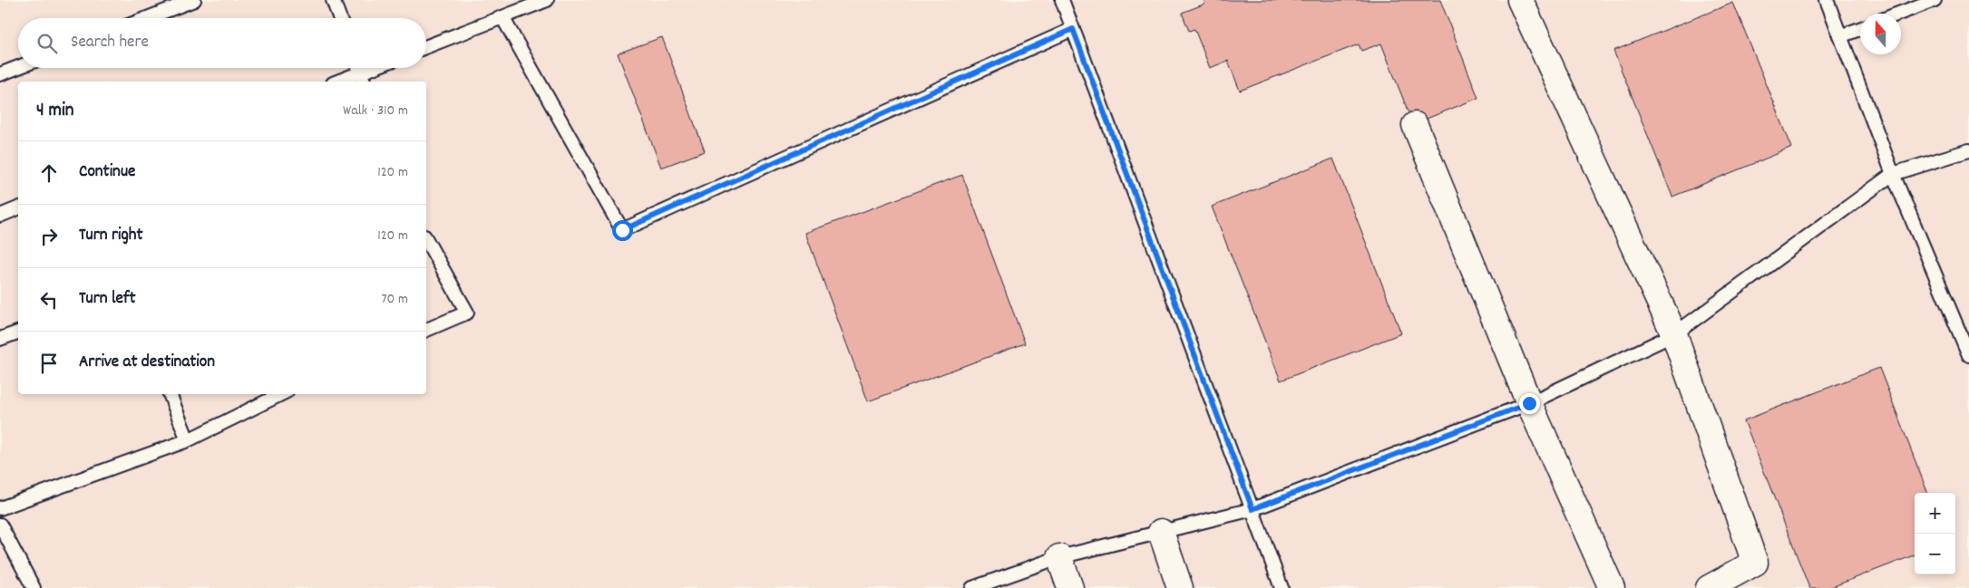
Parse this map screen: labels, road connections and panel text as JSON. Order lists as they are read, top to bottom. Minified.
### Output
{"north":"top","page":{"search":"Search here","heading":["4 min","Walk · 310 m"],"list":[["Continue","120 m"],["Turn right","120 m"],["Turn left","70 m"],"Arrive at destination"],"map_buttons":["+","−"]}}
